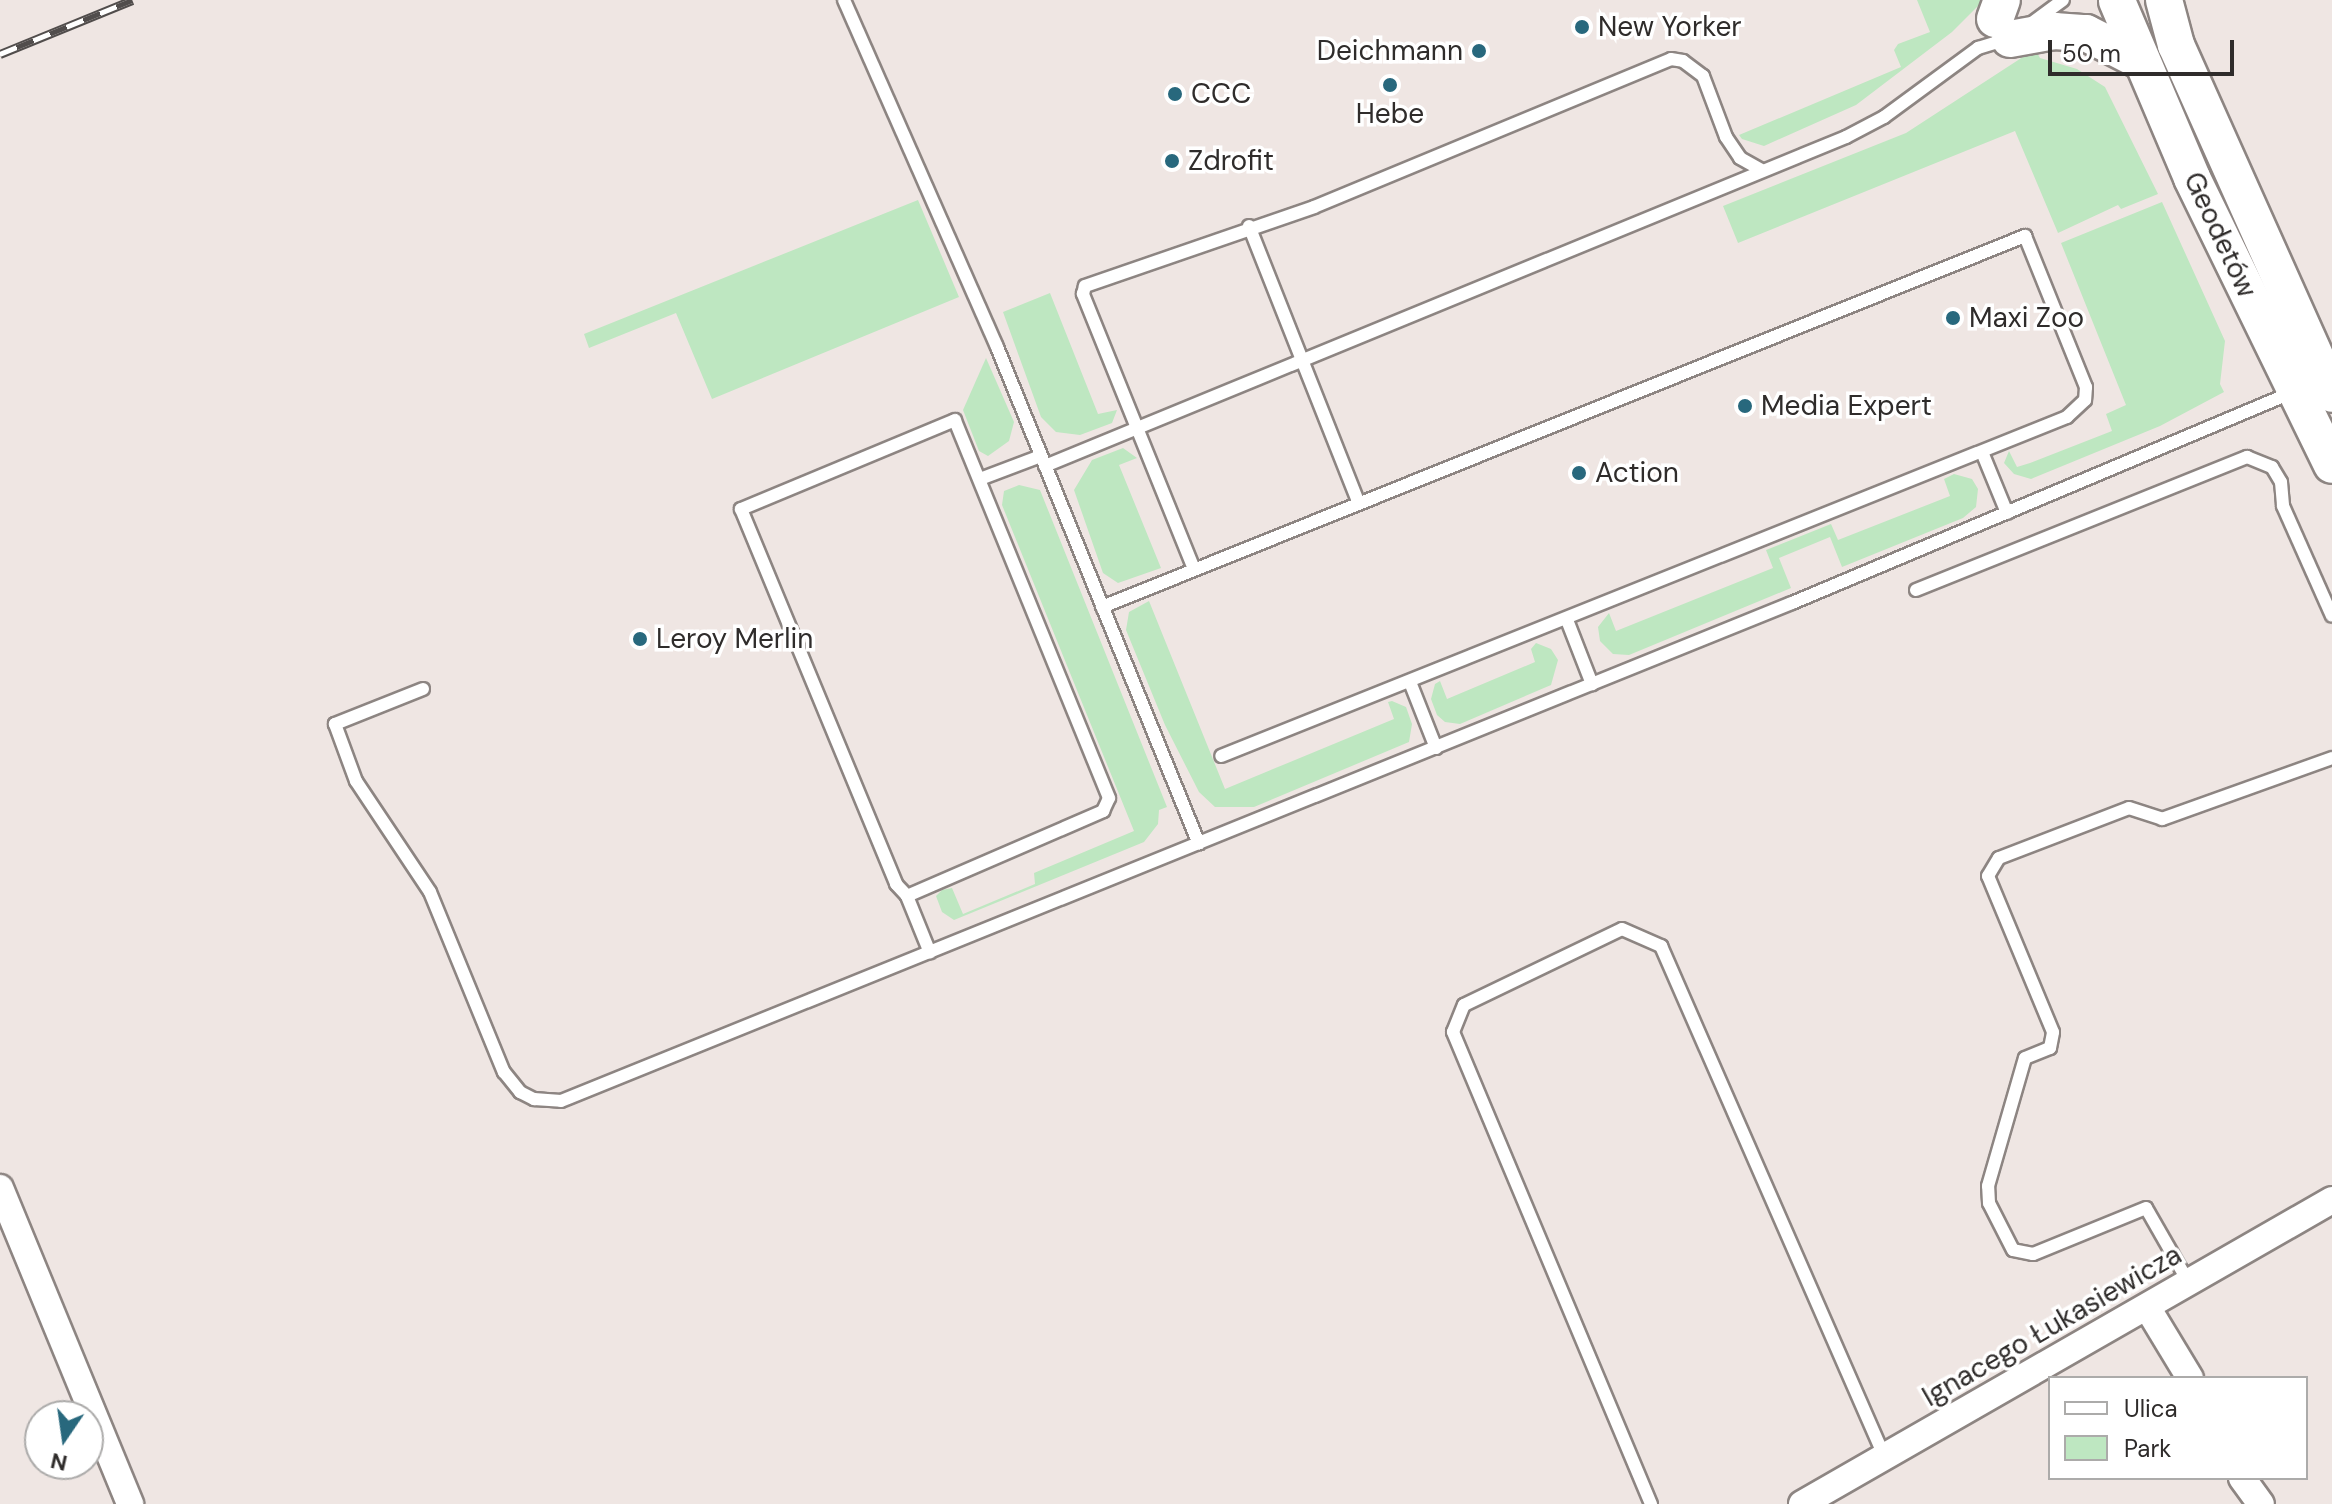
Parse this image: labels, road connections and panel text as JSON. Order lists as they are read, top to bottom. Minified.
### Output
{"streets":{"main road":["Geodetów"],"street":["Ignacego Łukasiewicza"]},"places":["New Yorker","Deichmann","Hebe","CCC","Zdrofit","Maxi Zoo","Media Expert","Action","Leroy Merlin"],"legend":["Ulica","Park"],"scale_bar":"50 m","north":"bottom"}
